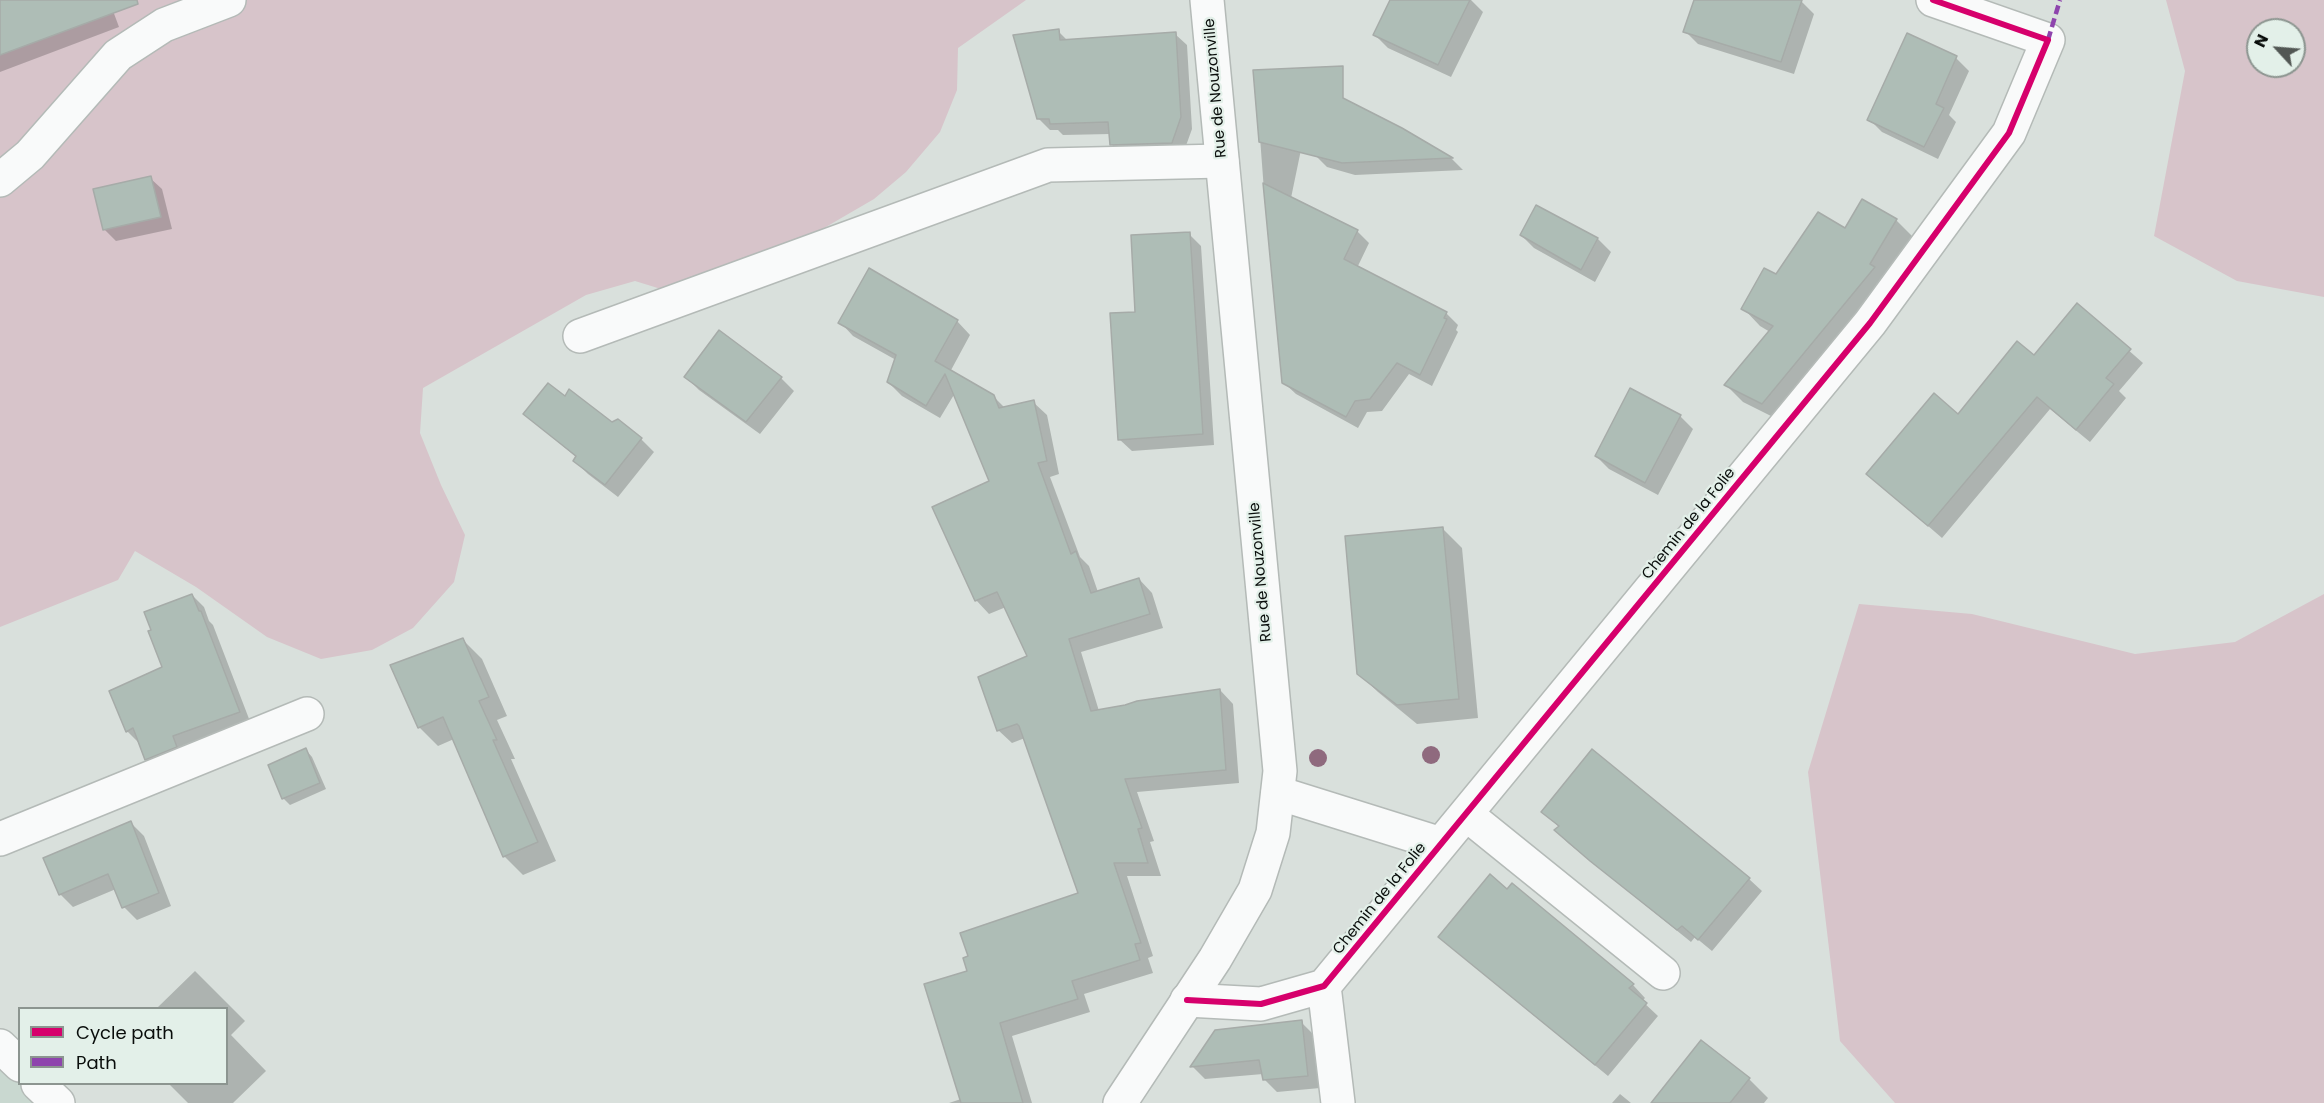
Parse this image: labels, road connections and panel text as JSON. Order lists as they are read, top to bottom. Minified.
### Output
{"streets":{"street":["Rue de Nouzonville","Chemin de la Folie"]},"crossings":[["Rue de Nouzonville","Chemin de la Folie"]],"legend":["Cycle path","Path"],"north":"top left"}
